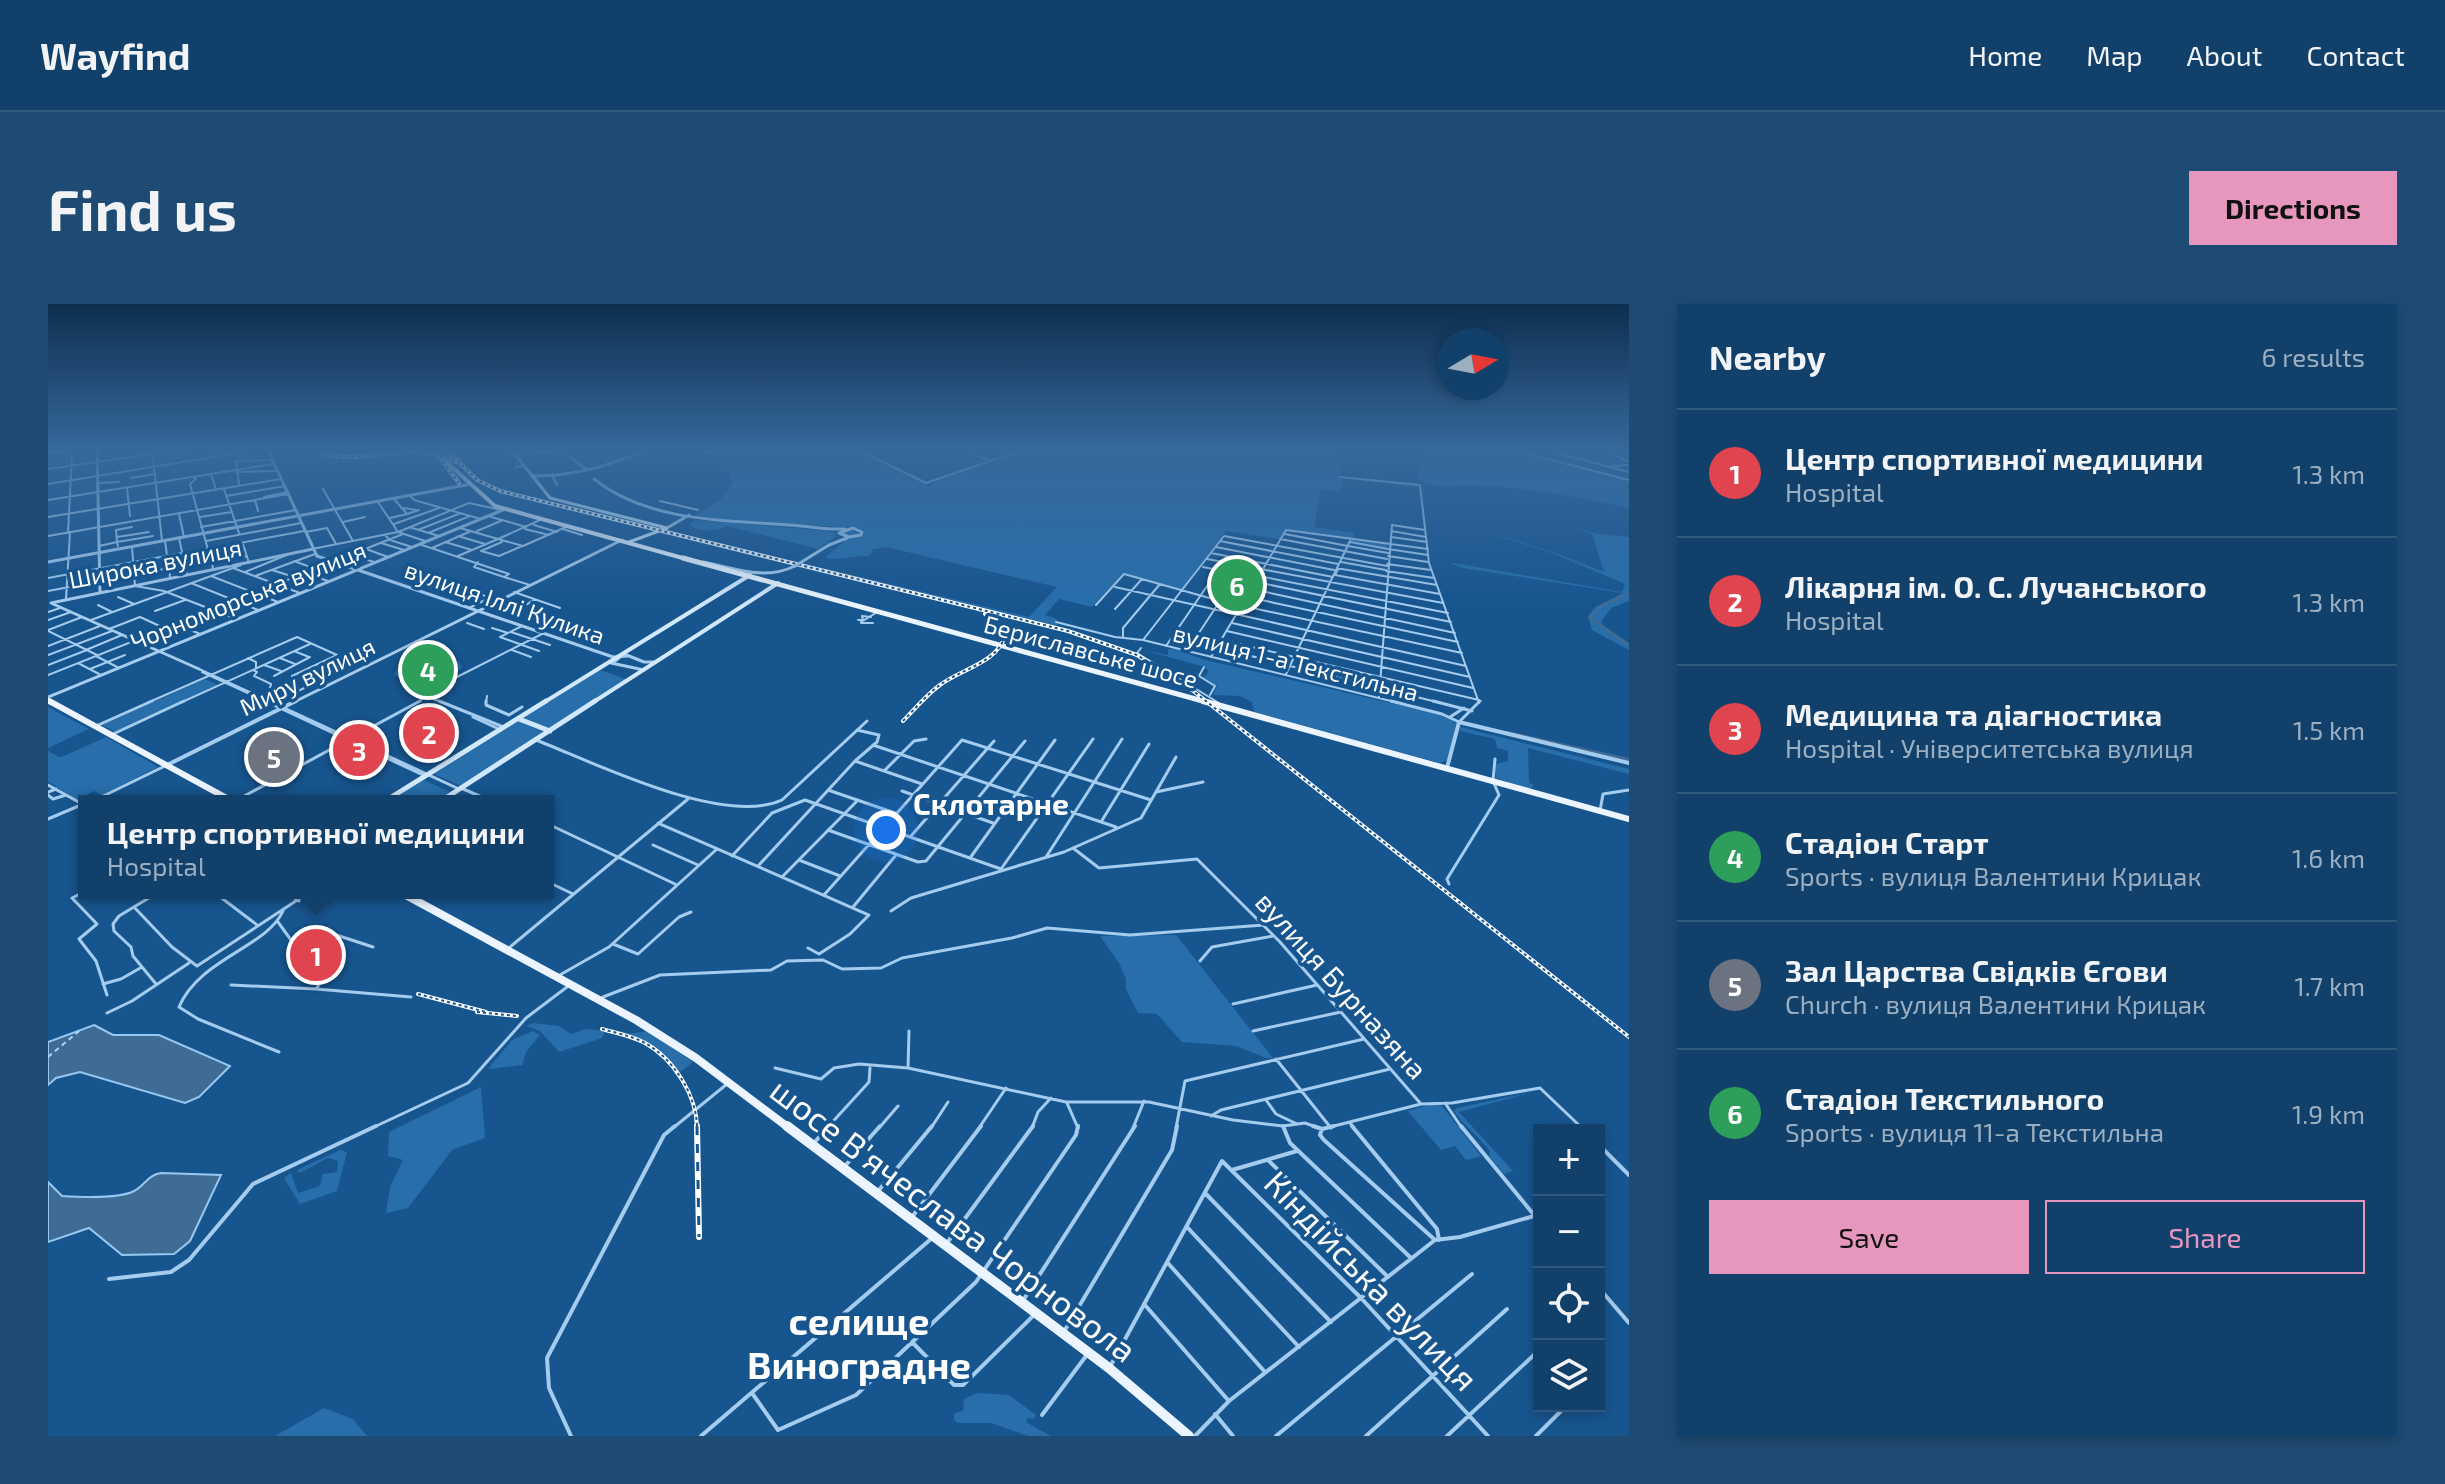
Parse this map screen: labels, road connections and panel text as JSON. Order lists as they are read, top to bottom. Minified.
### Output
{"streets":{"main road":["Бериславське шосе","шосе В'ячеслава Чорновола"],"street":["Широка вулиця","Чорноморська вулиця","вулиця Іллі Кулика","вулиця 1-а Текстильна","Миру вулиця","вулиця Бурназяна","Кіндійська вулиця"]},"crossings":[["Широка вулиця","вулиця Іллі Кулика"],["Чорноморська вулиця","вулиця Іллі Кулика"],["Чорноморська вулиця","Бериславське шосе"],["вулиця Іллі Кулика","Миру вулиця"],["Бериславське шосе","Миру вулиця"]],"districts":["Склотарне","селище Виноградне"],"north":"right","page":{"header":"Wayfind","nav":["Home","Map","About","Contact"],"buttons":["Directions",["Save","Share"]],"title":"Find us","heading":["Nearby","6 results"],"list":[{"mark":"1","name":"Центр спортивної медицини","note":"Hospital","value":"1.3 km"},{"mark":"2","name":"Лікарня ім. О. С. Лучанського","note":"Hospital","value":"1.3 km"},{"mark":"3","name":"Медицина та діагностика","note":"Hospital · Університетська вулиця","value":"1.5 km"},{"mark":"4","name":"Стадіон Старт","note":"Sports · вулиця Валентини Крицак","value":"1.6 km"},{"mark":"5","name":"Зал Царства Свідків Єгови","note":"Church · вулиця Валентини Крицак","value":"1.7 km"},{"mark":"6","name":"Стадіон Текстильного","note":"Sports · вулиця 11-а Текстильна","value":"1.9 km"}],"pins":["6","4","2","3","5","1"],"popup":["Центр спортивної медицини","Hospital"],"map_buttons":["+","−"]}}
